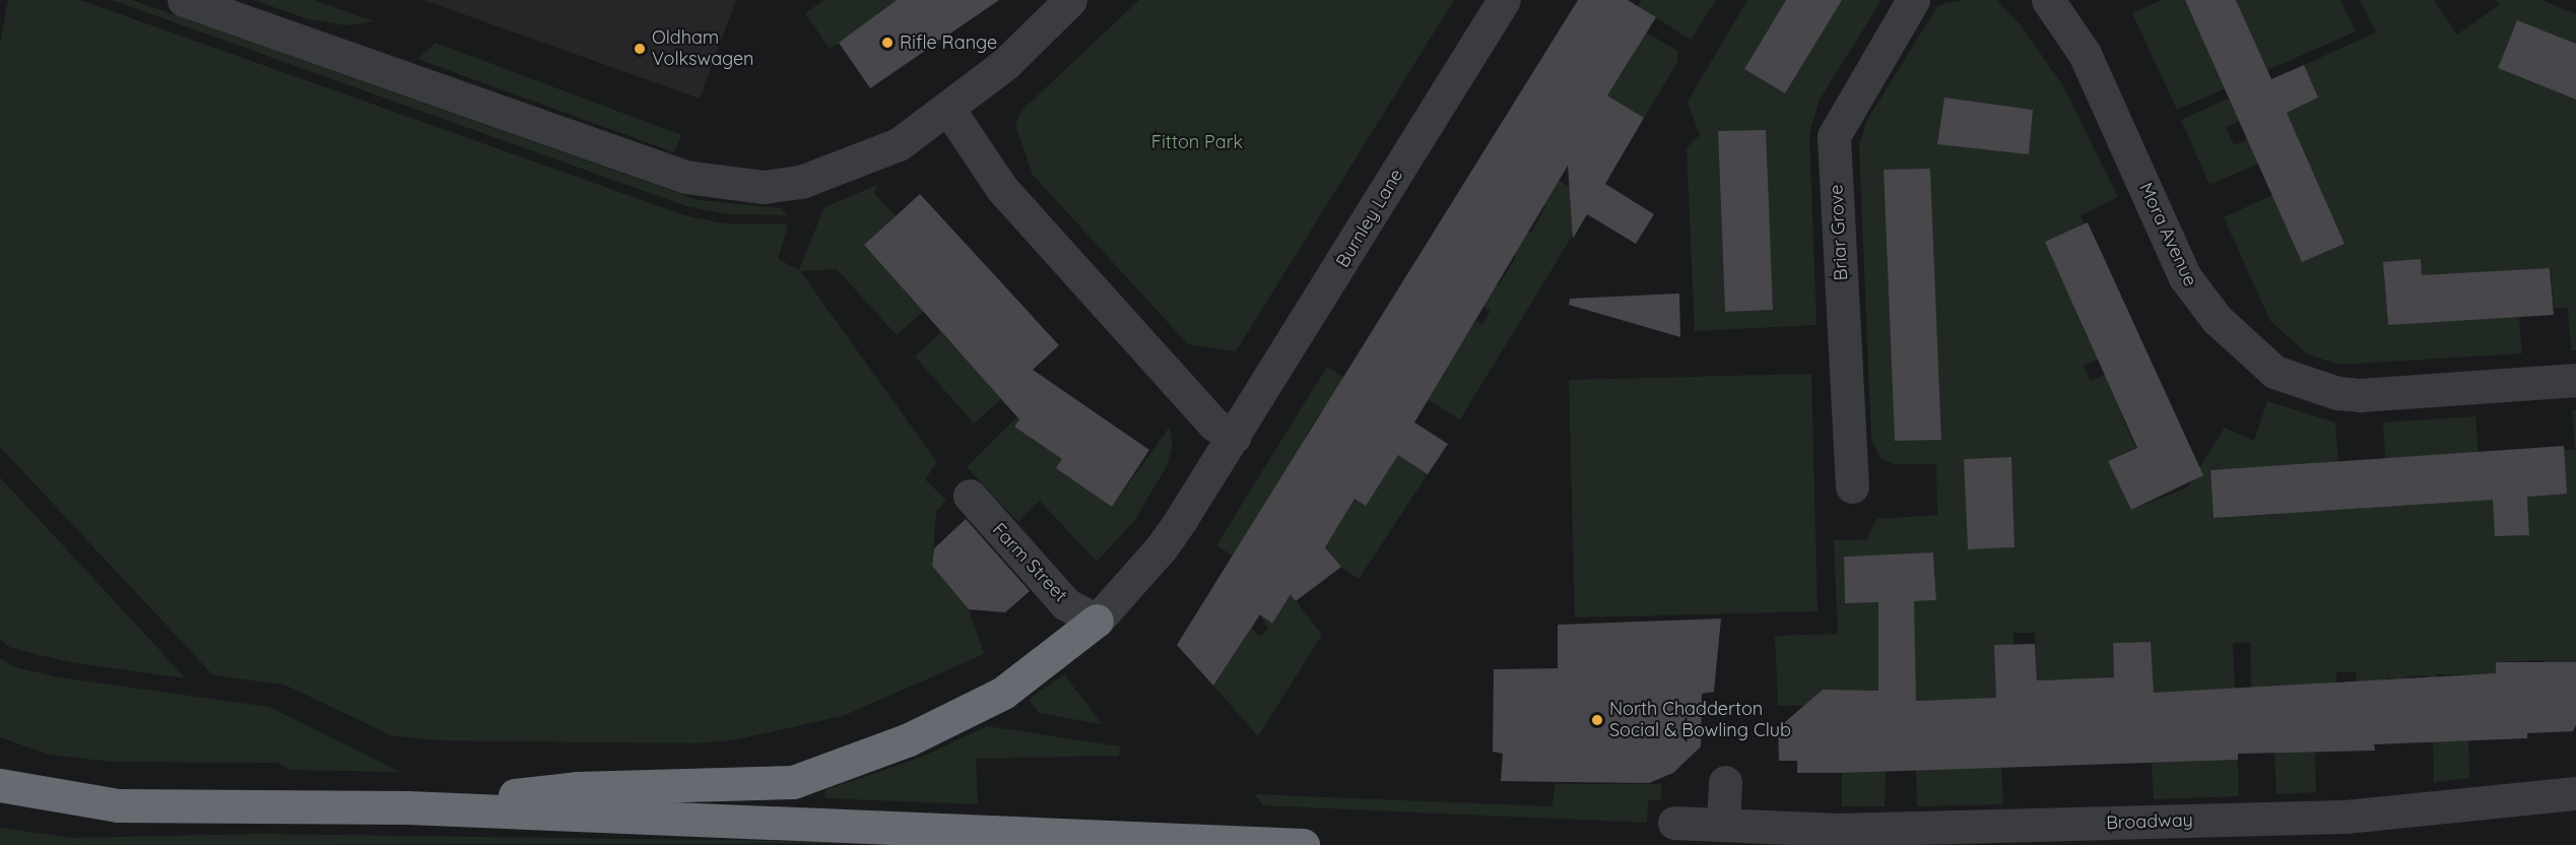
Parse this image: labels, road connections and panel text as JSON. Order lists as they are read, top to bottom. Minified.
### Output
{"streets":{"street":["Burnley Lane","Briar Grove","Mora Avenue","Farm Street","Broadway"]},"crossings":[["Burnley Lane","Farm Street"]],"parks":["Fitton Park"],"places":["Rifle Range","Oldham Volkswagen","North Chadderton Social & Bowling Club"]}
